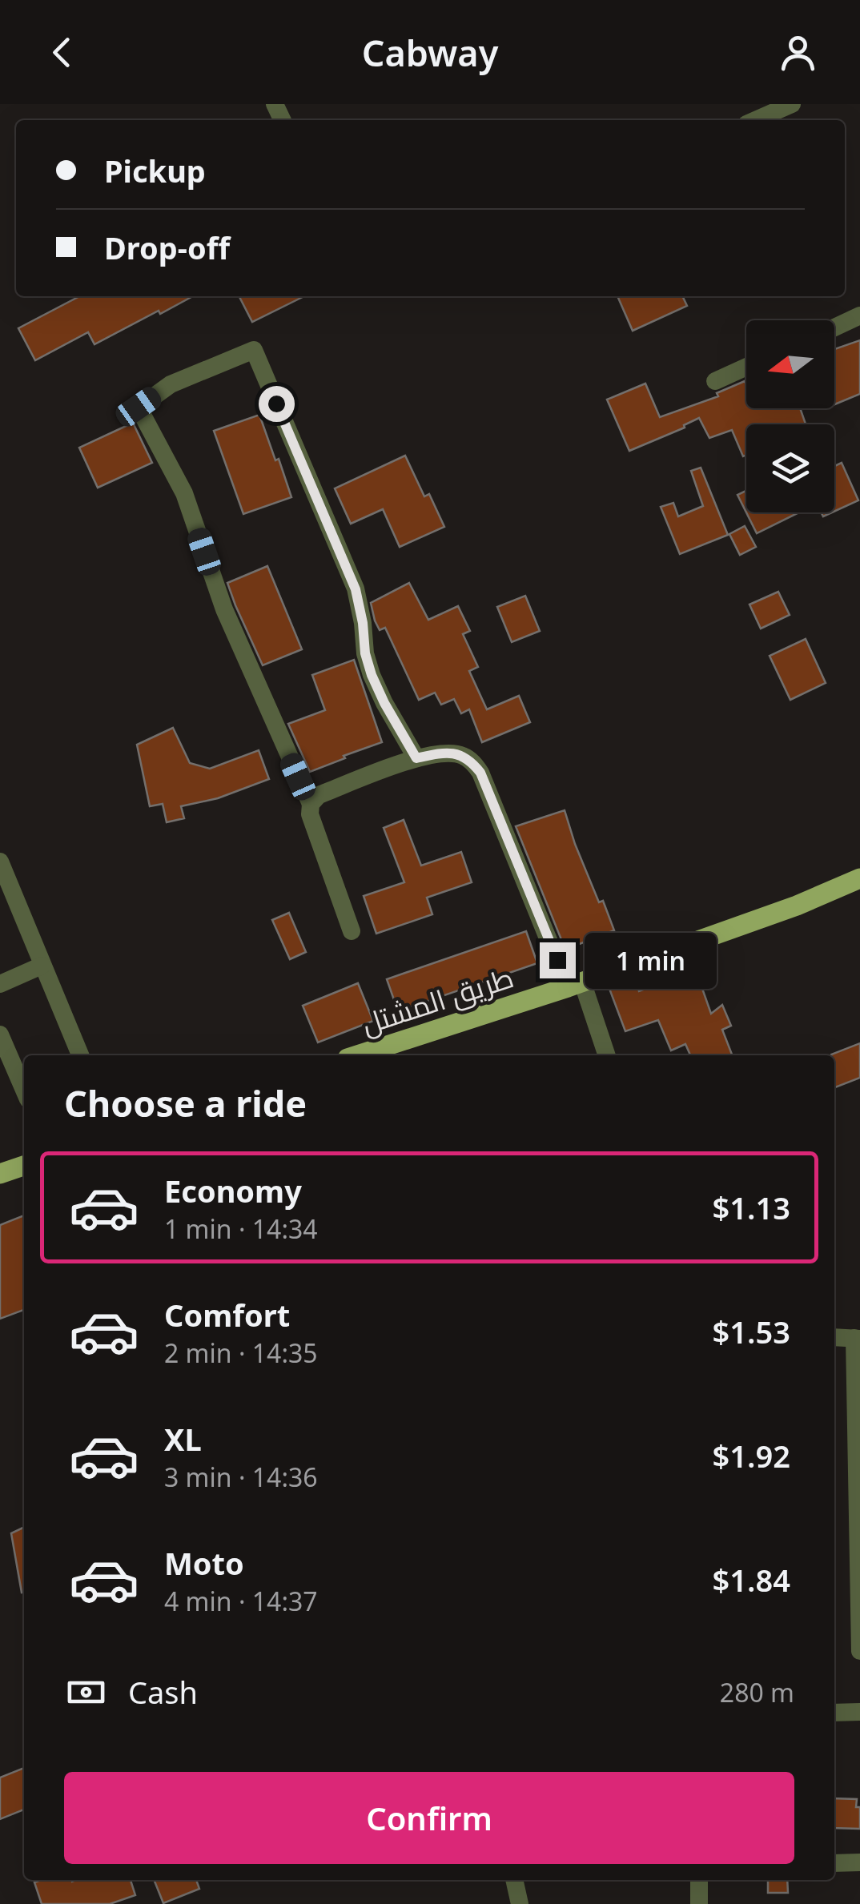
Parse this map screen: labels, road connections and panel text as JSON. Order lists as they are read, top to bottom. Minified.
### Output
{"streets":{"main road":["طريق المشتل"]},"north":"left","page":{"header":"Cabway","banner":["Pickup","Drop-off"],"bubble":"1 min","heading":"Choose a ride","list":[{"name":"Economy","note":"1 min · 14:34","value":"$1.13"},{"name":"Comfort","note":"2 min · 14:35","value":"$1.53"},{"name":"XL","note":"3 min · 14:36","value":"$1.92"},{"name":"Moto","note":"4 min · 14:37","value":"$1.84"}],"pay":["Cash","280 m"],"buttons":"Confirm"}}
